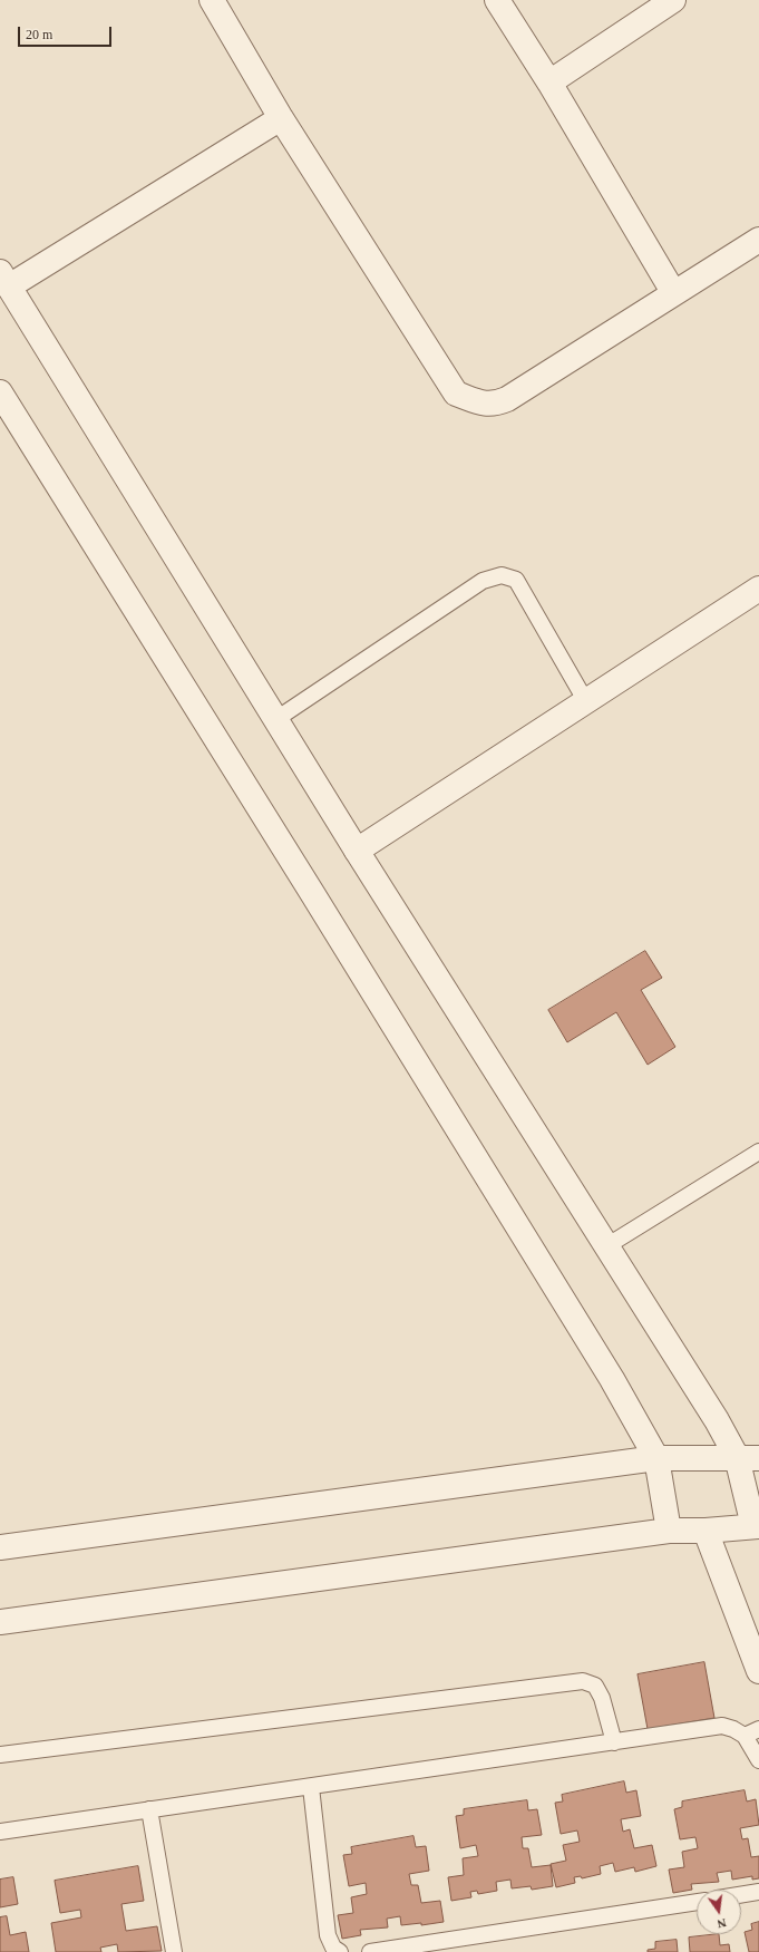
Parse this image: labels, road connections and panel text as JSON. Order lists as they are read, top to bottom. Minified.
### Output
{"scale_bar":"20 m","north":"bottom"}
